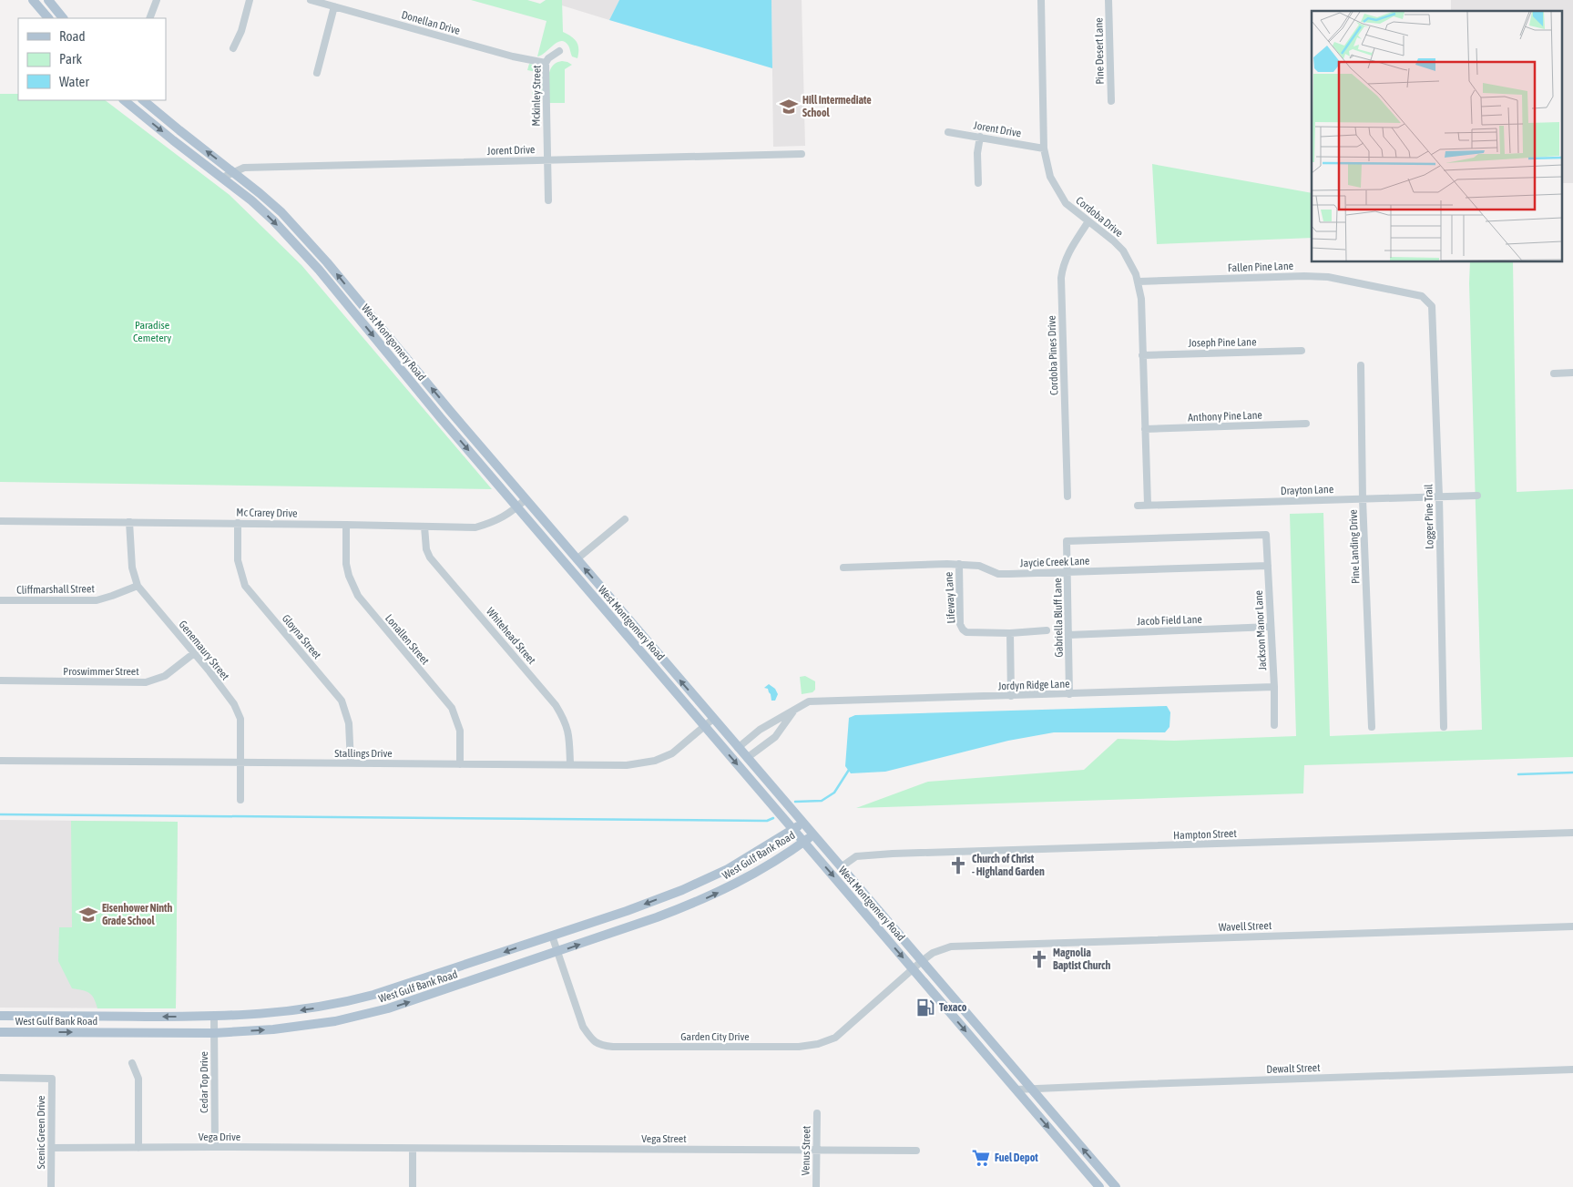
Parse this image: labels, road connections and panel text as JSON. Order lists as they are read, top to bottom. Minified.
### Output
{"streets":{"main road":["West Montgomery Road","West Gulf Bank Road"],"street":["Donellan Drive","Pine Desert Lane","Mckinley Street","Jorent Drive","Cordoba Drive","Fallen Pine Lane","Joseph Pine Lane","Cordoba Pines Drive","Anthony Pine Lane","Drayton Lane","Mc Crarey Drive","Logger Pine Trail","Pine Landing Drive","Jaycie Creek Lane","Cliffmarshall Street","Lifeway Lane","Gabriella Bluff Lane","Jacob Field Lane","Jackson Manor Lane","Whitehead Street","Gloyna Street","Lonallen Street","Genemaury Street","Proswimmer Street","Jordyn Ridge Lane","Stallings Drive","Hampton Street","Wavell Street","Garden City Drive","Dewalt Street","Cedar Top Drive","Scenic Green Drive","Vega Drive","Vega Street","Venus Street"]},"crossings":[["Donellan Drive","Mckinley Street"],["Mckinley Street","Jorent Drive"],["Jorent Drive","Cordoba Drive"],["Jorent Drive","West Montgomery Road"],["Cordoba Drive","Fallen Pine Lane"],["Cordoba Drive","Joseph Pine Lane"],["Cordoba Drive","Cordoba Pines Drive"],["Cordoba Drive","Anthony Pine Lane"],["Cordoba Drive","Drayton Lane"],["Fallen Pine Lane","Logger Pine Trail"],["West Montgomery Road","Mc Crarey Drive"],["West Montgomery Road","Jordyn Ridge Lane"],["West Montgomery Road","Stallings Drive"],["West Montgomery Road","Hampton Street"],["West Montgomery Road","West Gulf Bank Road"],["West Montgomery Road","Wavell Street"],["West Montgomery Road","Garden City Drive"],["West Montgomery Road","Dewalt Street"],["Drayton Lane","Logger Pine Trail"],["Drayton Lane","Pine Landing Drive"],["Mc Crarey Drive","Whitehead Street"],["Mc Crarey Drive","Gloyna Street"],["Mc Crarey Drive","Lonallen Street"],["Mc Crarey Drive","Genemaury Street"],["Jaycie Creek Lane","Lifeway Lane"],["Jaycie Creek Lane","Gabriella Bluff Lane"],["Jaycie Creek Lane","Jackson Manor Lane"],["Cliffmarshall Street","Genemaury Street"],["Gabriella Bluff Lane","Jacob Field Lane"],["Gabriella Bluff Lane","Jackson Manor Lane"],["Gabriella Bluff Lane","Jordyn Ridge Lane"],["Jacob Field Lane","Jackson Manor Lane"],["Jackson Manor Lane","Jordyn Ridge Lane"],["Whitehead Street","Stallings Drive"],["Gloyna Street","Stallings Drive"],["Lonallen Street","Stallings Drive"],["Genemaury Street","Proswimmer Street"],["Genemaury Street","Stallings Drive"],["West Gulf Bank Road","Garden City Drive"],["West Gulf Bank Road","Cedar Top Drive"],["Wavell Street","Garden City Drive"],["Cedar Top Drive","Vega Drive"],["Scenic Green Drive","Vega Drive"],["Vega Drive","Vega Street"],["Vega Street","Venus Street"]],"parks":["Paradise Cemetery"],"places":{"school or university":["Hill Intermediate School","Eisenhower Ninth Grade School"],"church":["Church of Christ - Highland Garden","Magnolia Baptist Church"],"fuel station":["Texaco"],"supermarket":["Fuel Depot"]},"legend":["Road","Park","Water"]}
